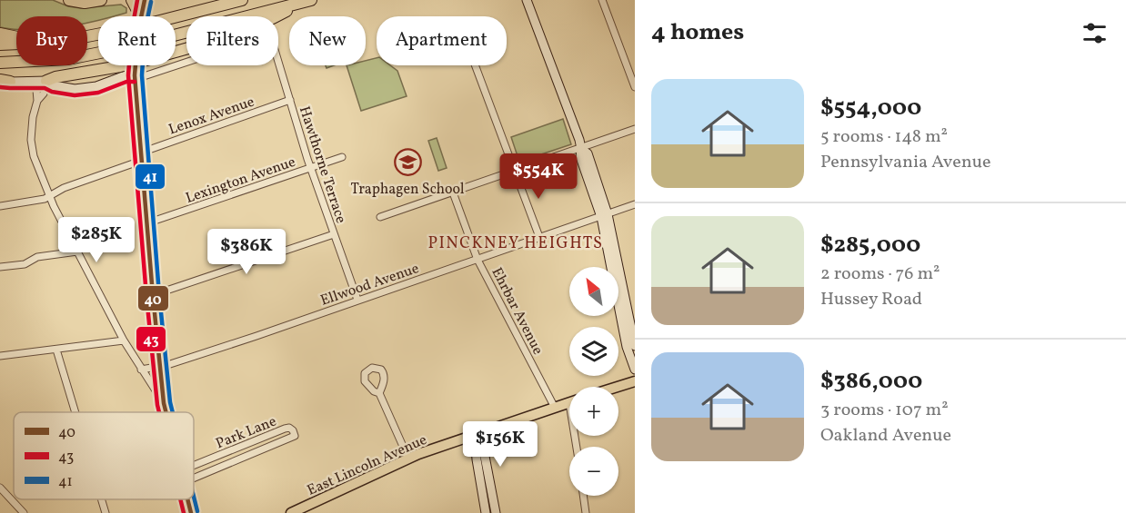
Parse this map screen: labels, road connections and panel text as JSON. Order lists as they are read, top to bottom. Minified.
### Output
{"streets":{"main road":["East Lincoln Avenue"],"street":["Lenox Avenue","Hawthorne Terrace","Lexington Avenue","Ellwood Avenue","Ehrbar Avenue","Park Lane"]},"crossings":[["Lenox Avenue","Hawthorne Terrace"],["Hawthorne Terrace","Lexington Avenue"],["Hawthorne Terrace","Ellwood Avenue"],["Ellwood Avenue","Ehrbar Avenue"],["Ehrbar Avenue","East Lincoln Avenue"]],"districts":["PINCKNEY HEIGHTS"],"places":{"school or university":["Traphagen School"]},"lines":["transit line 40","transit line 43","transit line 41"],"legend":["40","43","41"],"north":"top left","page":{"heading":"4 homes","chip":["Buy","Rent","Filters","New","Apartment"],"list":[{"name":"$554,000","note":"5 rooms · 148 m² · Pennsylvania Avenue"},{"name":"$285,000","note":"2 rooms · 76 m² · Hussey Road"},{"name":"$386,000","note":"3 rooms · 107 m² · Oakland Avenue"}],"price":["$554K","$285K","$386K","$156K"],"map_buttons":["+","−"]}}
